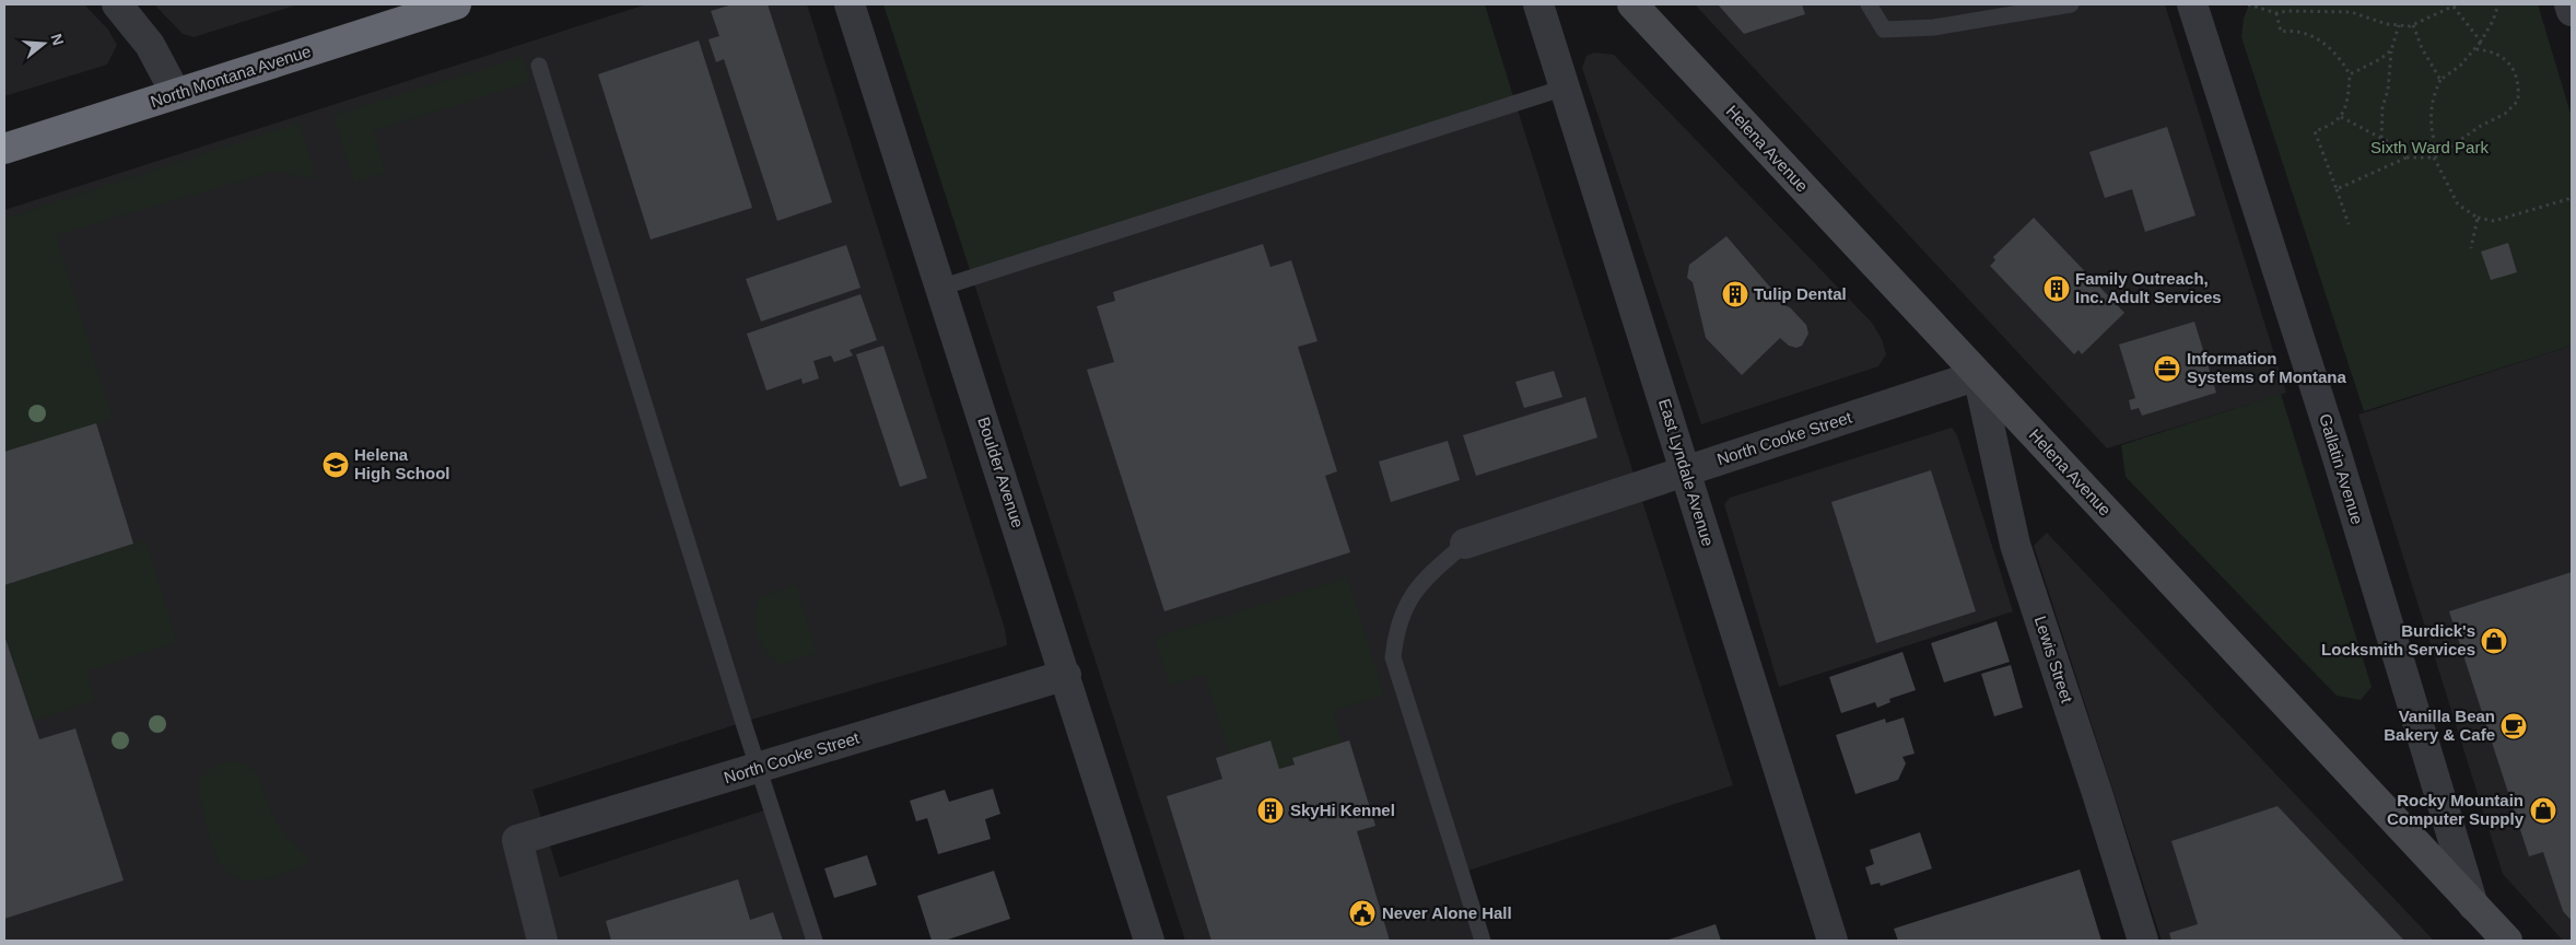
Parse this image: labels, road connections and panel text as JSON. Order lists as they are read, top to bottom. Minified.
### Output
{"streets":{"highway":["North Montana Avenue"],"street":["Helena Avenue","North Cooke Street","Gallatin Avenue","Boulder Avenue","East Lyndale Avenue","Lewis Street"]},"crossings":[["Helena Avenue","North Cooke Street"],["Helena Avenue","Gallatin Avenue"],["Helena Avenue","Lewis Street"],["North Cooke Street","Boulder Avenue"],["North Cooke Street","East Lyndale Avenue"],["North Cooke Street","Lewis Street"]],"parks":["Sixth Ward Park"],"places":{"building":["Family Outreach, Inc. Adult Services","Tulip Dental","SkyHi Kennel"],"office":["Information Systems of Montana"],"school or university":["Helena High School"],"shop":["Burdick's Locksmith Services","Rocky Mountain Computer Supply"],"cafe":["Vanilla Bean Bakery & Cafe"],"public building":["Never Alone Hall"]},"north":"right"}
